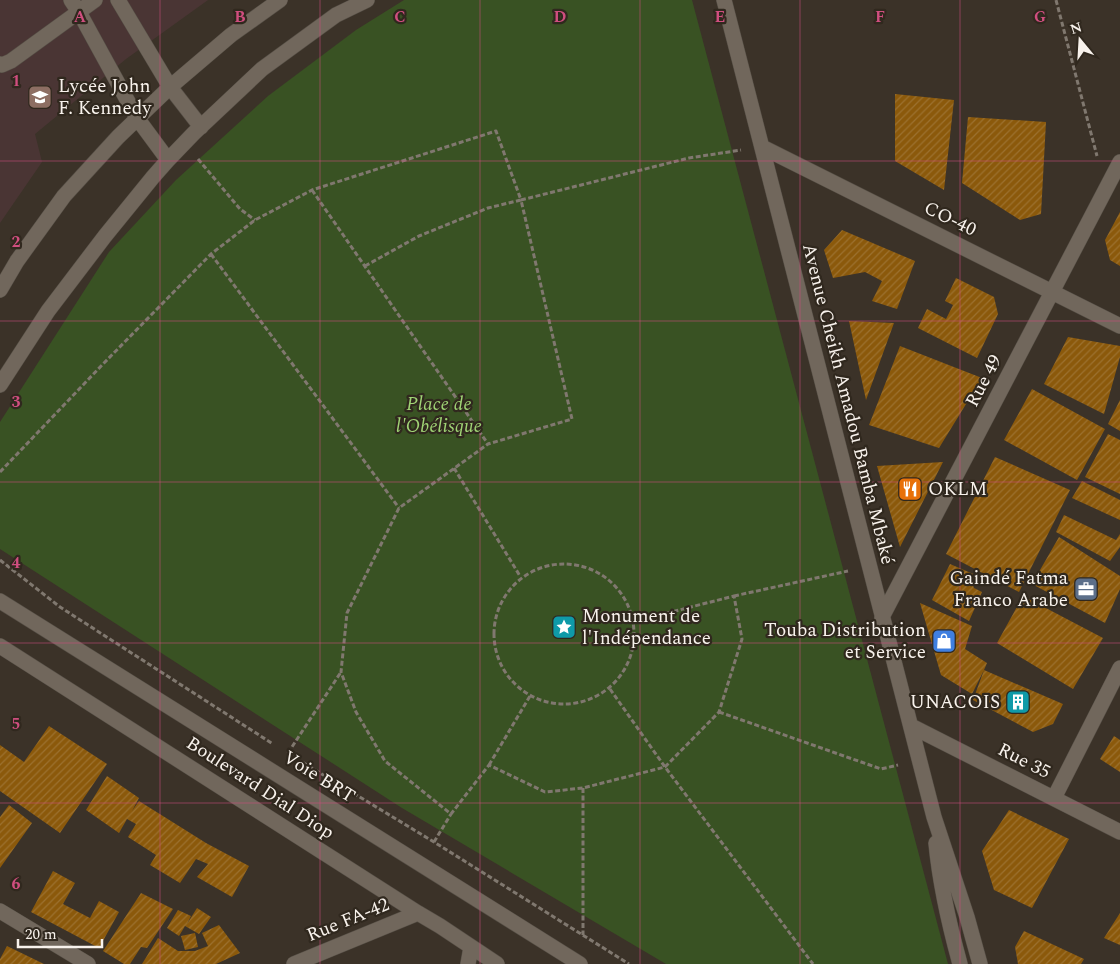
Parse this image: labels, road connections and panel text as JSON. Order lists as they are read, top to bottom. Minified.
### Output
{"streets":{"street":["CO-40","Rue 49","Avenue Cheikh Amadou Bamba Mbaké","Rue 35","Voie BRT","Boulevard Dial Diop","Rue FA-42"]},"crossings":[["CO-40","Rue 49"],["CO-40","Avenue Cheikh Amadou Bamba Mbaké"],["Rue 49","Avenue Cheikh Amadou Bamba Mbaké"],["Avenue Cheikh Amadou Bamba Mbaké","Rue 35"],["Boulevard Dial Diop","Rue FA-42"]],"parks":["Place de l'Obélisque"],"places":{"school or university":["Lycée John F. Kennedy"],"restaurant":["OKLM"],"office":["Gaindé Fatma Franco Arabe"],"place":["Monument de l'Indépendance"],"shop":["Touba Distribution et Service"],"building":["UNACOIS"]},"scale_bar":"20 m","north":"top","grid":{"columns":["A","B","C","D","E","F","G"],"rows":["1","2","3","4","5","6"]}}
